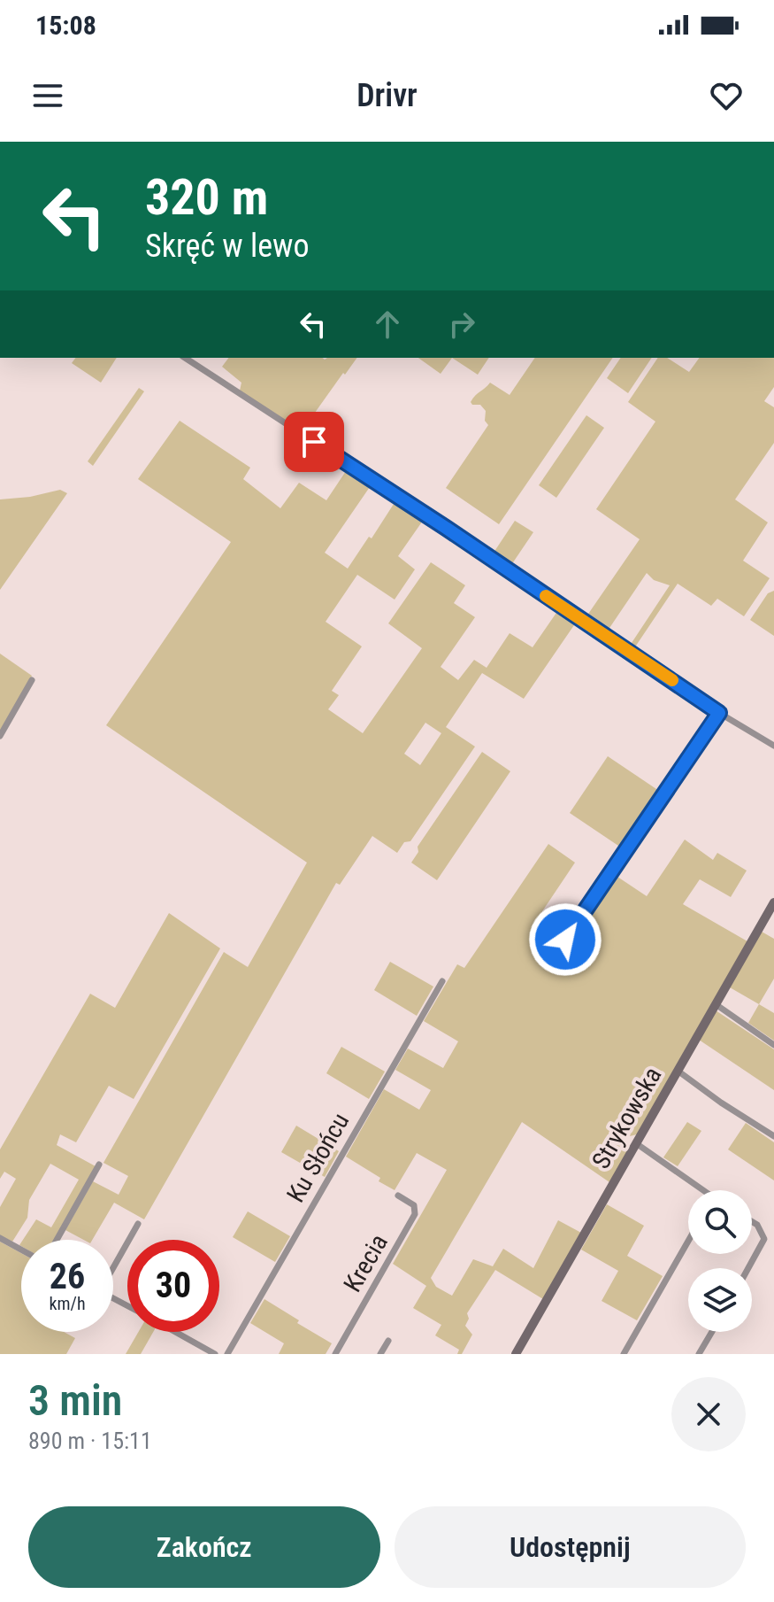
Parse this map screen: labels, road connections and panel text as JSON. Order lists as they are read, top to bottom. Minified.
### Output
{"streets":{"street":["Strykowska","Ku Słońcu","Krecia"]},"page":{"status":"15:08","header":"Drivr","turn":["320 m","Skręć w lewo"],"speed":"26 km/h","limit":"30","heading":["3 min","890 m · 15:11"],"buttons":["Zakończ","Udostępnij"]}}
